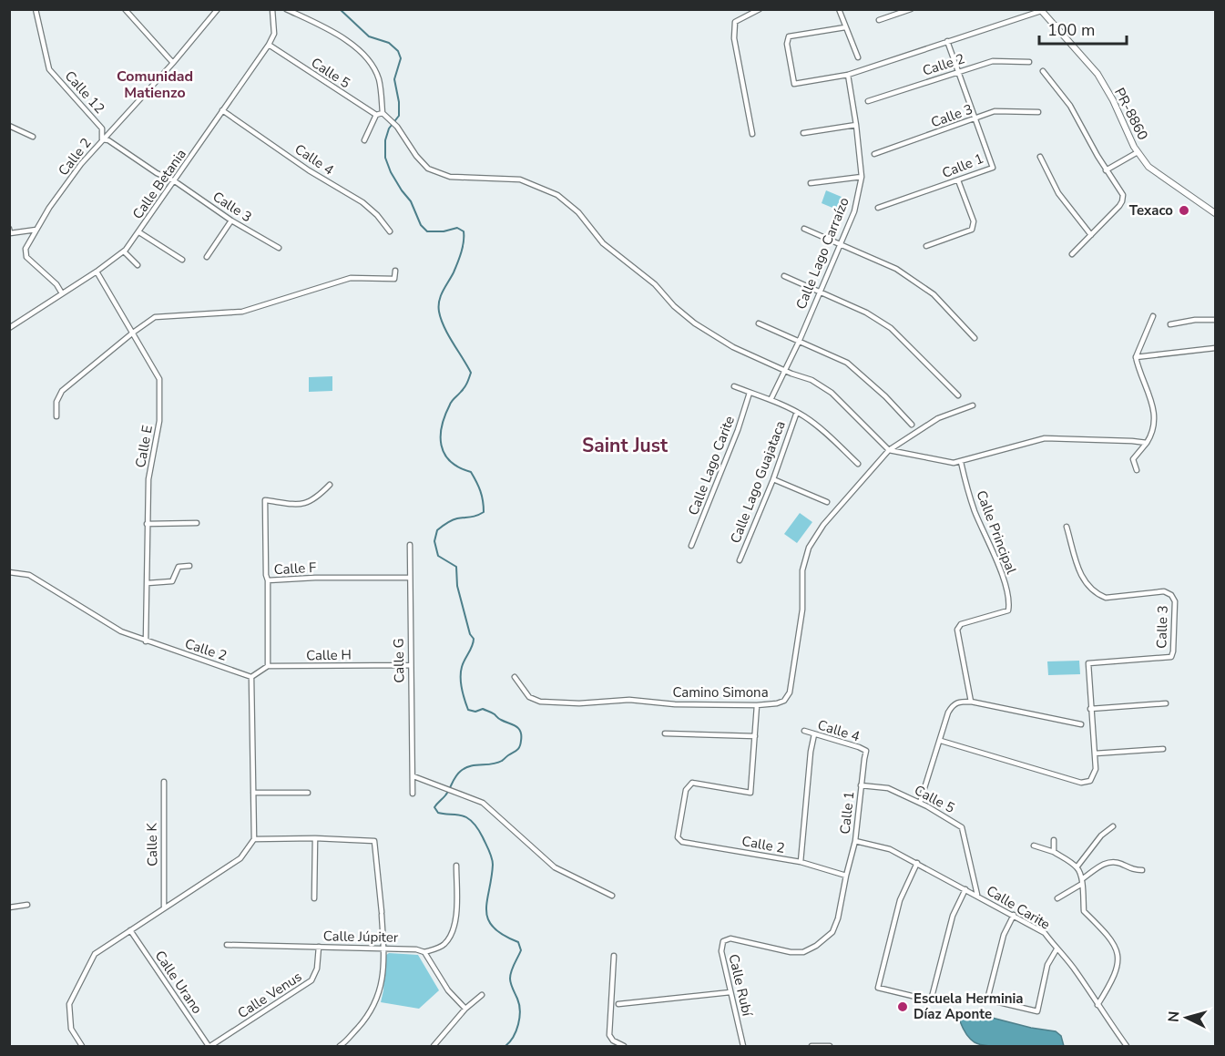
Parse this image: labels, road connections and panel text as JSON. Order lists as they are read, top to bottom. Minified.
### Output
{"streets":{"street":["Calle 2","Calle 5","Calle 12","PR-8860","Calle 3","Calle 4","Calle 1","Calle Betania","Calle Lago Carraízo","Calle E","Calle Lago Carite","Calle Lago Guajataca","Calle Principal","Calle F","Calle H","Calle G","Camino Simona","Calle K","Calle Carite","Calle Júpiter","Calle Urano","Calle Rubí","Calle Venus"]},"crossings":[["Calle 2","Calle 12"],["Calle 2","Calle 1"],["Calle 2","Calle Betania"],["Calle 2","Calle E"],["Calle 2","Calle Rubí"],["Calle 5","Calle 1"],["Calle 5","Calle Betania"],["Calle 5","Calle Carite"],["Calle 3","Calle 1"],["Calle 3","Calle Betania"],["Calle 4","Calle 1"],["Calle 4","Calle Betania"],["Calle 1","Calle Carite"],["Calle 1","Calle Rubí"],["Calle Betania","Calle E"],["Calle F","Calle H"],["Calle F","Calle G"],["Calle H","Calle G"],["Calle Júpiter","Calle Venus"],["Calle Urano","Calle Venus"]],"districts":["Comunidad Matienzo","Saint Just"],"places":["Texaco","Escuela Herminia Díaz Aponte"],"scale_bar":"100 m","north":"left"}
